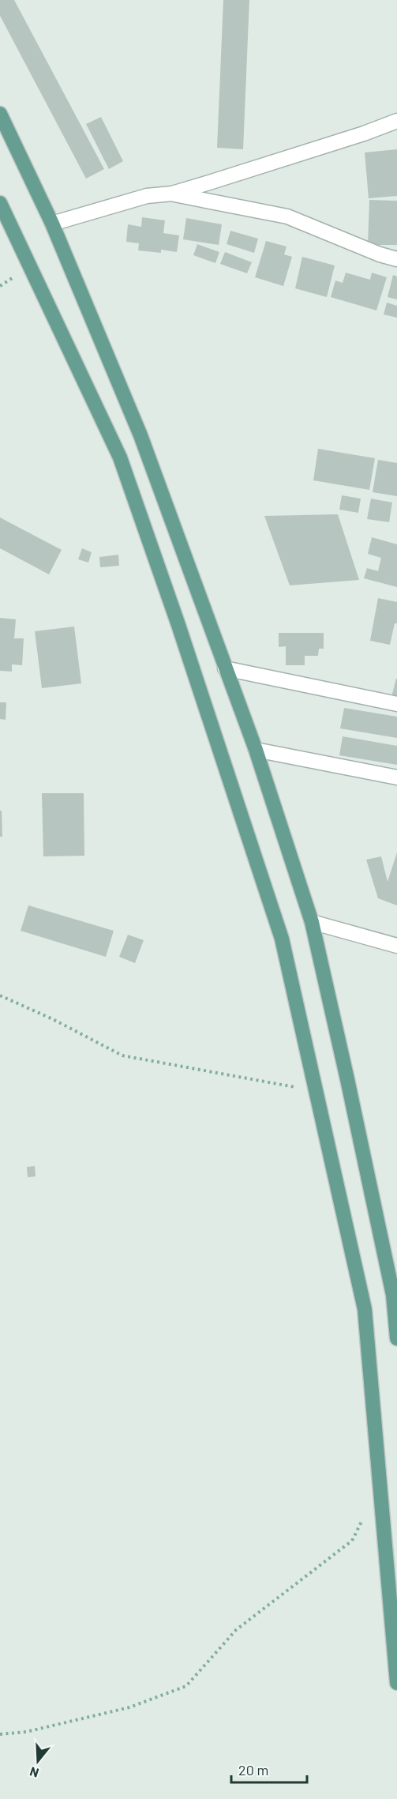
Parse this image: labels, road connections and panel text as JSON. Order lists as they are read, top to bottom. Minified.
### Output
{"scale_bar":"20 m","north":"bottom"}
